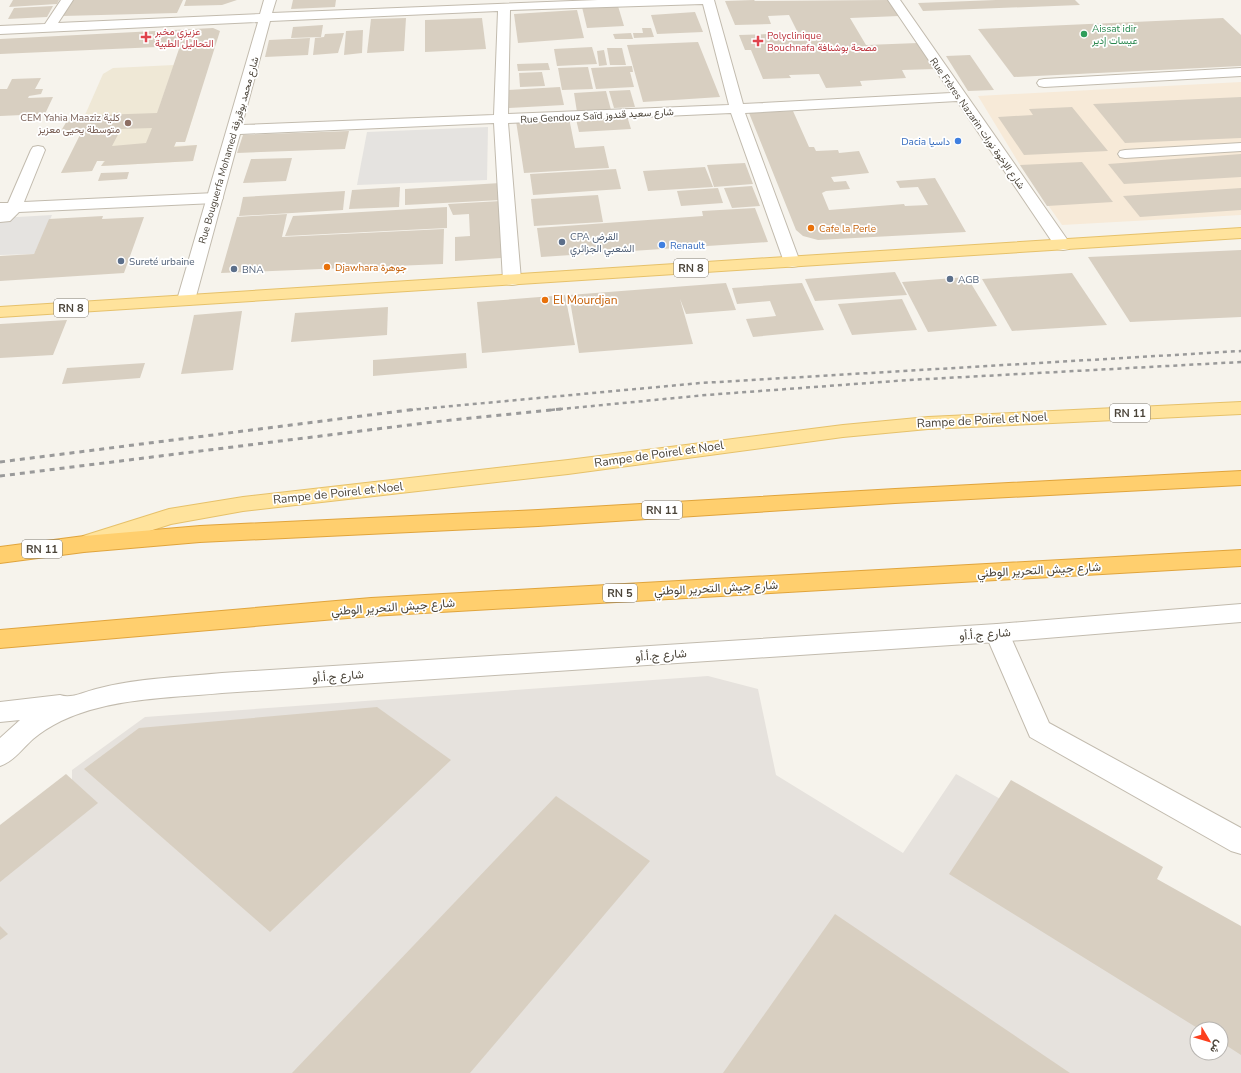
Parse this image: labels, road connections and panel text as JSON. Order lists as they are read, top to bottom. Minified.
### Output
{"streets":{"highway":["RN 11","شارع جيش التحرير الوطني","RN 5"],"main road":["RN 8","Rampe de Poirel et Noel"],"street":["Rue Gendouz Saïd شارع سعيد قندوز","Rue Frères Nazarin شارع الإخوة نورات","Rue Bouguerfa Mohamed شارع محمد بوقررفة","شارع ج.أ.أو"]},"crossings":[["Rue Gendouz Saïd شارع سعيد قندوز","Rue Frères Nazarin شارع الإخوة نورات"],["Rue Gendouz Saïd شارع سعيد قندوز","Rue Bouguerfa Mohamed شارع محمد بوقررفة"],["Rue Frères Nazarin شارع الإخوة نورات","RN 8"],["Rue Bouguerfa Mohamed شارع محمد بوقررفة","RN 8"],["RN 11","Rampe de Poirel et Noel"]],"places":{"other":["Aissat idir عيسات إدير","CEM Yahia Maaziz كلية متوسطة يحيى معزيز","Dacia داسيا","Cafe la Perle","CPA القرض الشعبي الجزائري","Renault","Sureté urbaine","Djawhara جوهرة","BNA","AGB","El Mourdjan"],"health":["عزيزي مخبر التحاليل الطبية","Polyclinique Bouchnafa مصحة بوشنافة"]},"north":"bottom right"}
